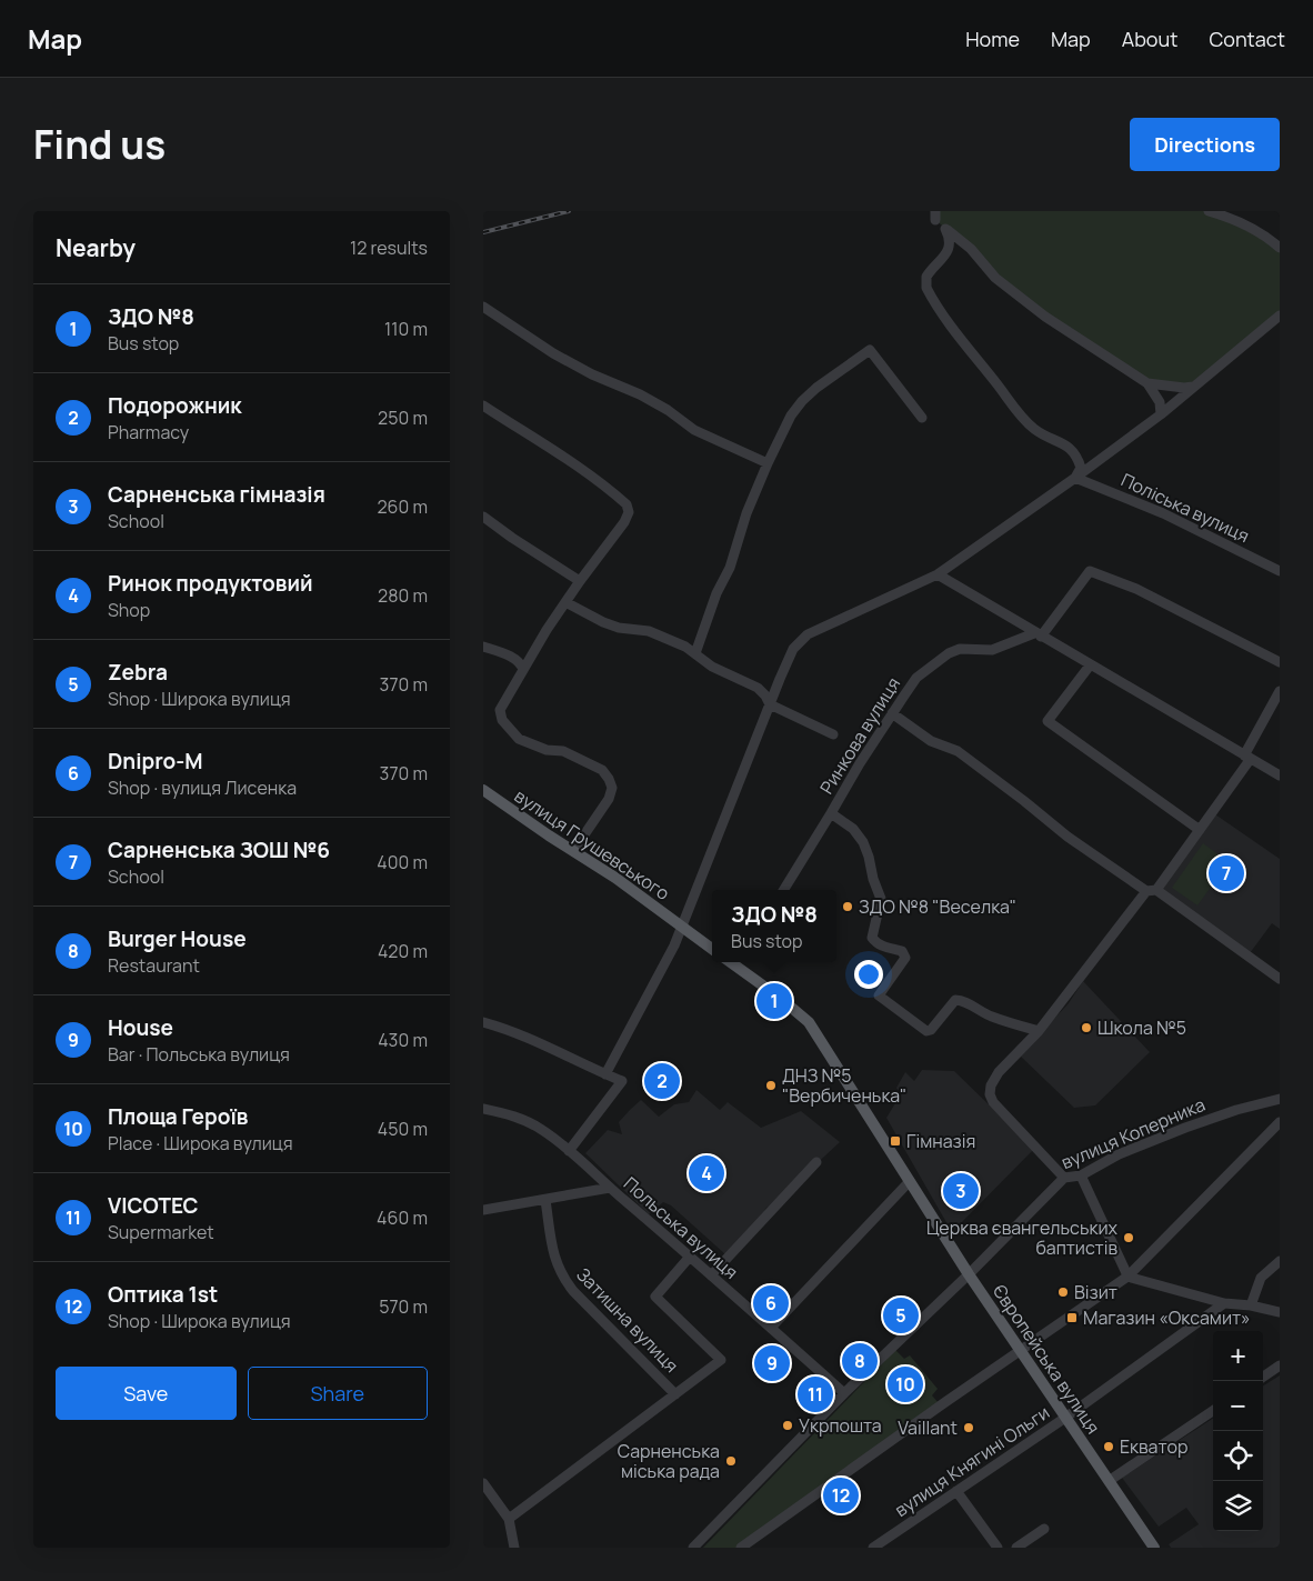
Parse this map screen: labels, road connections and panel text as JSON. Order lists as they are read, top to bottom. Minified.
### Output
{"streets":{"main road":["вулиця Грушевського","Європейська вулиця"],"street":["Поліська вулиця","Ринкова вулиця","вулиця Коперника","Польська вулиця","Затишна вулиця","вулиця Княгині Ольги"]},"crossings":[["вулиця Коперника","Польська вулиця"],["вулиця Коперника","Європейська вулиця"],["Європейська вулиця","вулиця Княгині Ольги"]],"places":{"other":["ЗДО №8 \"Веселка\"","Школа №5","ДНЗ №5 \"Вербиченька\"","Церква євангельських баптистів","Візит","Укрпошта","Vaillant","Екватор","Сарненська міська рада"],"transit":["Гімназія","Магазин «Оксамит»"]},"page":{"header":"Map","nav":["Home","Map","About","Contact"],"title":"Find us","buttons":["Directions",["Save","Share"]],"heading":["Nearby","12 results"],"list":[{"mark":"1","name":"ЗДО №8","note":"Bus stop","value":"110 m"},{"mark":"2","name":"Подорожник","note":"Pharmacy","value":"250 m"},{"mark":"3","name":"Сарненська гімназія","note":"School","value":"260 m"},{"mark":"4","name":"Ринок продуктовий","note":"Shop","value":"280 m"},{"mark":"5","name":"Zebra","note":"Shop · Широка вулиця","value":"370 m"},{"mark":"6","name":"Dnipro-M","note":"Shop · вулиця Лисенка","value":"370 m"},{"mark":"7","name":"Сарненська ЗОШ №6","note":"School","value":"400 m"},{"mark":"8","name":"Burger House","note":"Restaurant","value":"420 m"},{"mark":"9","name":"House","note":"Bar · Польська вулиця","value":"430 m"},{"mark":"10","name":"Площа Героїв","note":"Place · Широка вулиця","value":"450 m"},{"mark":"11","name":"VICOTEC","note":"Supermarket","value":"460 m"},{"mark":"12","name":"Оптика 1st","note":"Shop · Широка вулиця","value":"570 m"}],"pins":["7","1","2","4","3","6","5","8","9","10","11","12"],"popup":["ЗДО №8","Bus stop"],"map_buttons":["+","−"]}}
